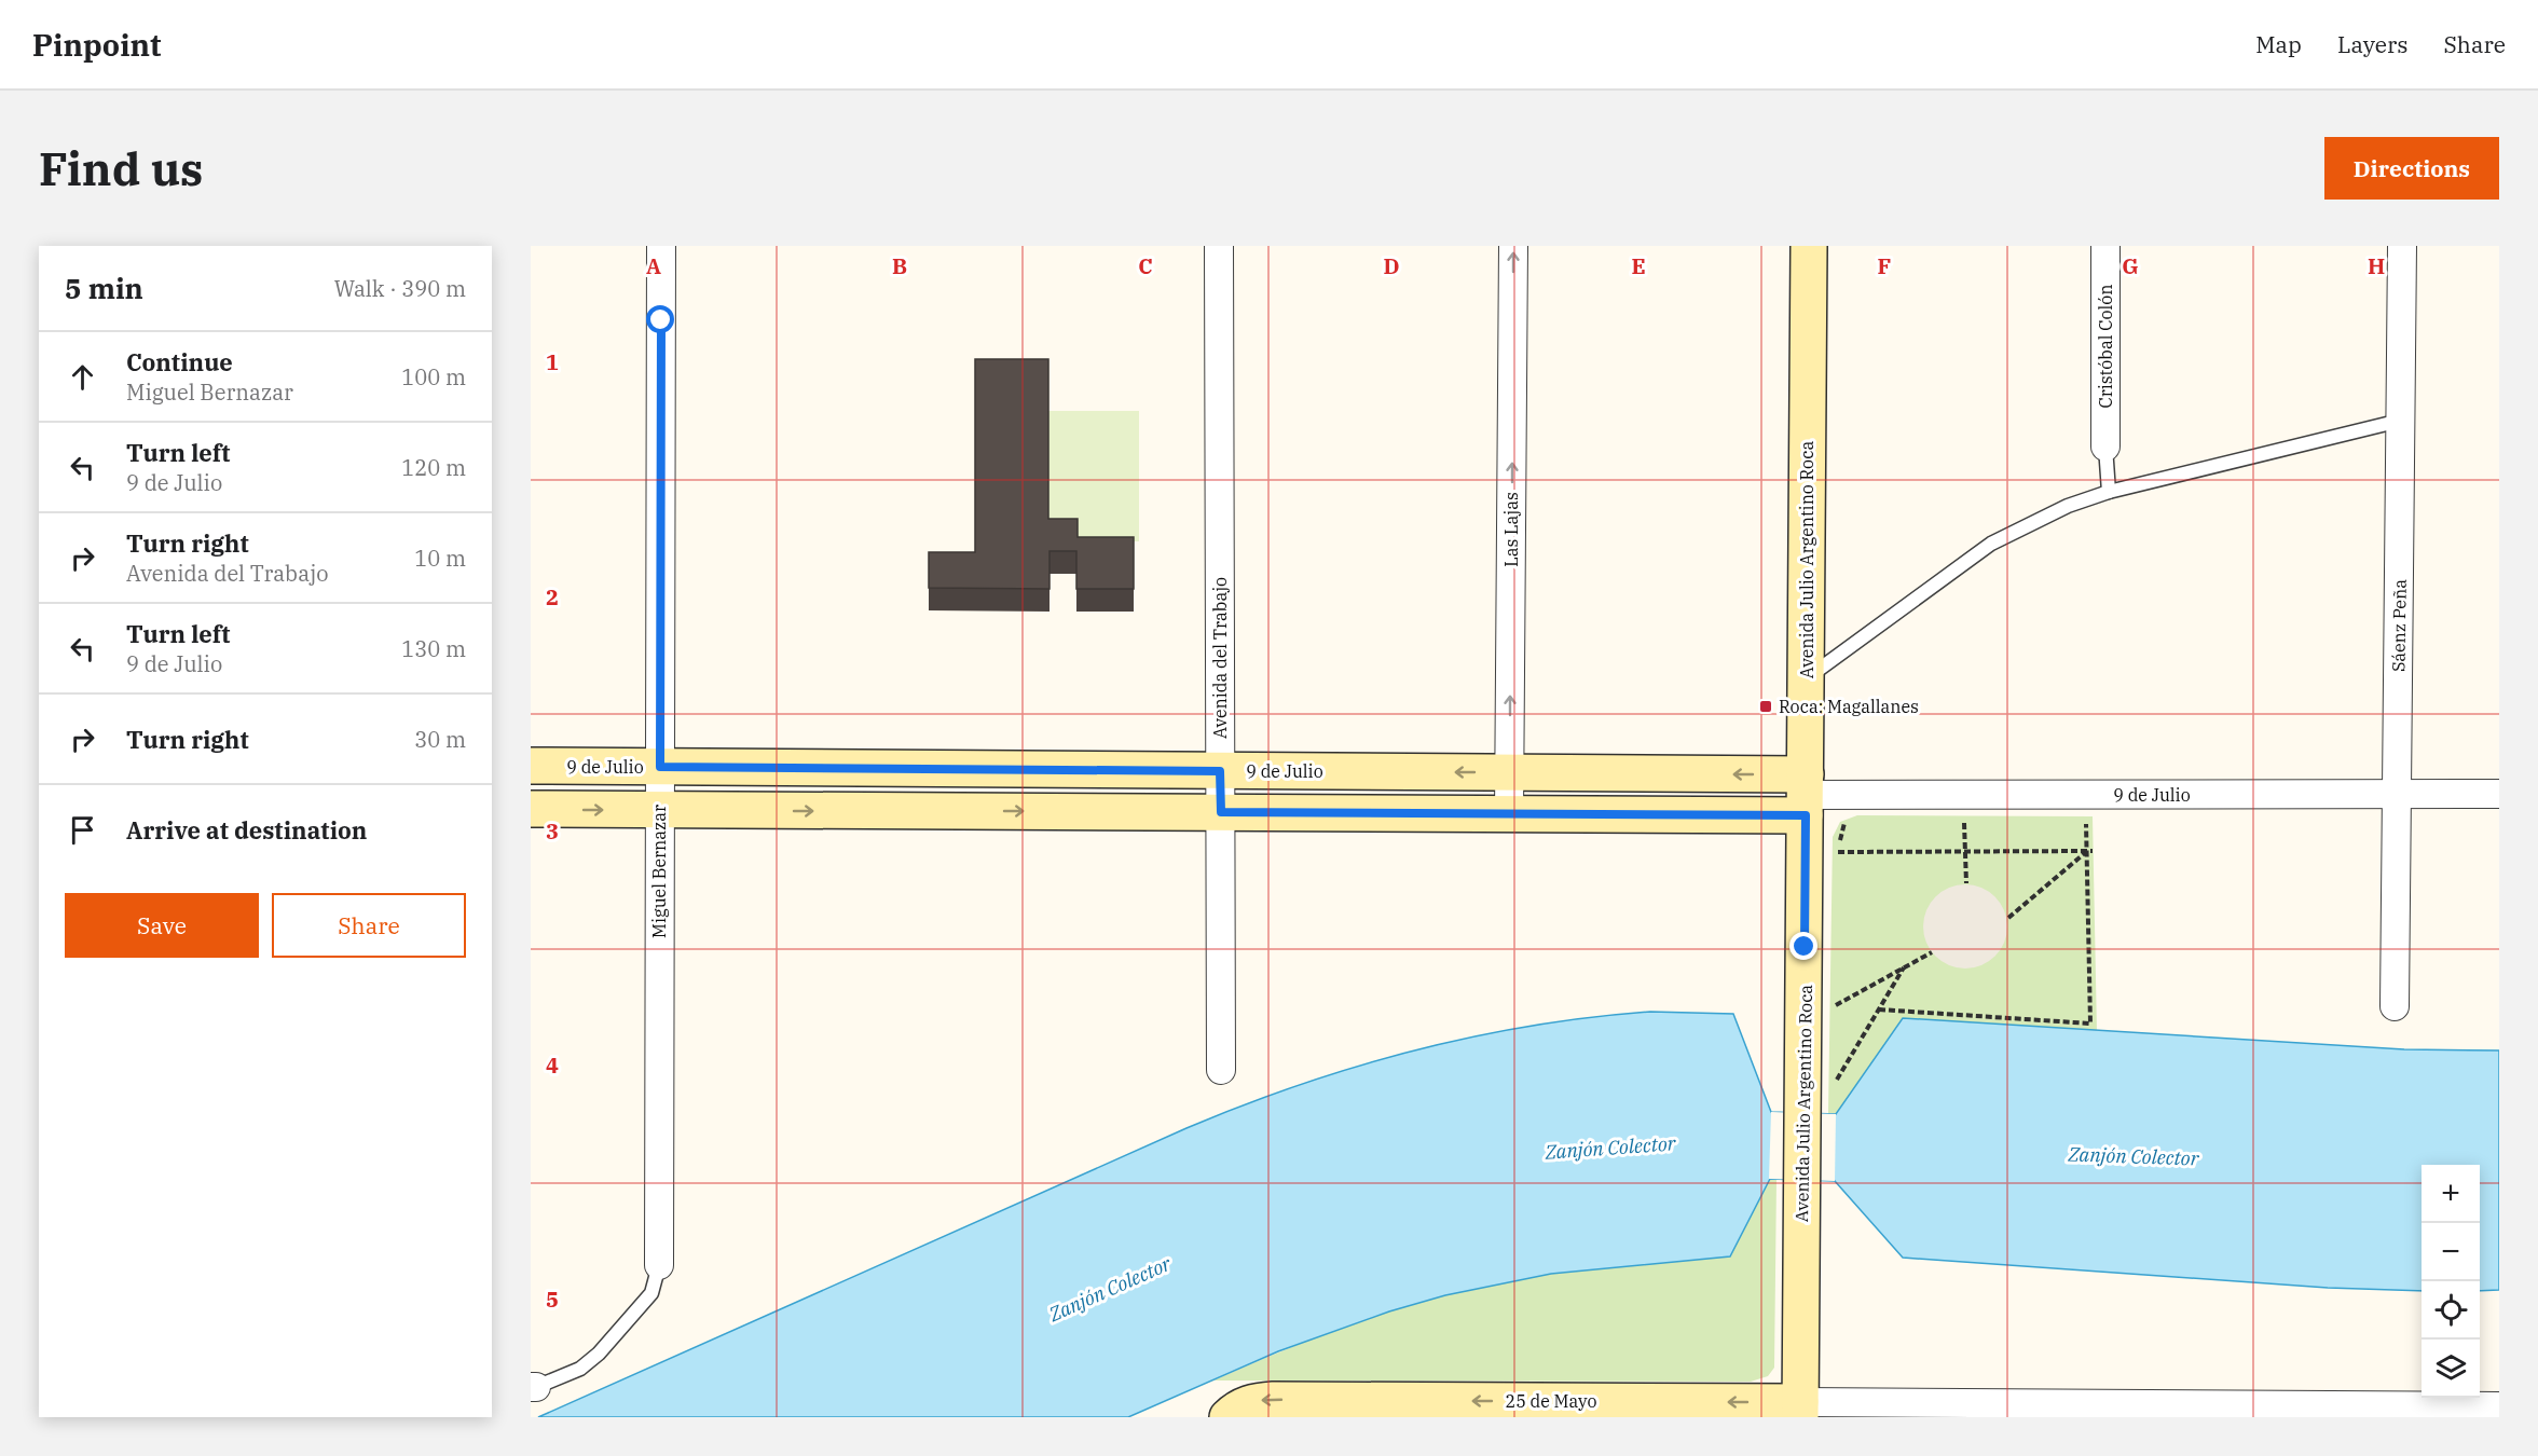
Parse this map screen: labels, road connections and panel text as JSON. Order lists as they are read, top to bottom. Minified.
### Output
{"streets":{"street":["Cristóbal Colón","Las Lajas","Avenida Julio Argentino Roca","Sáenz Peña","Avenida del Trabajo","9 de Julio","Miguel Bernazar","25 de Mayo"]},"crossings":[["Las Lajas","9 de Julio"],["Avenida Julio Argentino Roca","9 de Julio"],["Avenida Julio Argentino Roca","25 de Mayo"],["Sáenz Peña","9 de Julio"],["Avenida del Trabajo","9 de Julio"],["9 de Julio","Miguel Bernazar"]],"one_way":["Las Lajas","25 de Mayo"],"water":["Zanjón Colector"],"places":{"transit":["Roca: Magallanes"]},"page":{"header":"Pinpoint","nav":["Map","Layers","Share"],"buttons":["Directions",["Save","Share"]],"title":"Find us","heading":["5 min","Walk · 390 m"],"list":[["Continue","Miguel Bernazar","100 m"],["Turn left","9 de Julio","120 m"],["Turn right","Avenida del Trabajo","10 m"],["Turn left","9 de Julio","130 m"],["Turn right","30 m"],"Arrive at destination"],"map_buttons":["+","−"]},"grid":{"columns":["A","B","C","D","E","F","G","H"],"rows":["1","2","3","4","5"]}}
